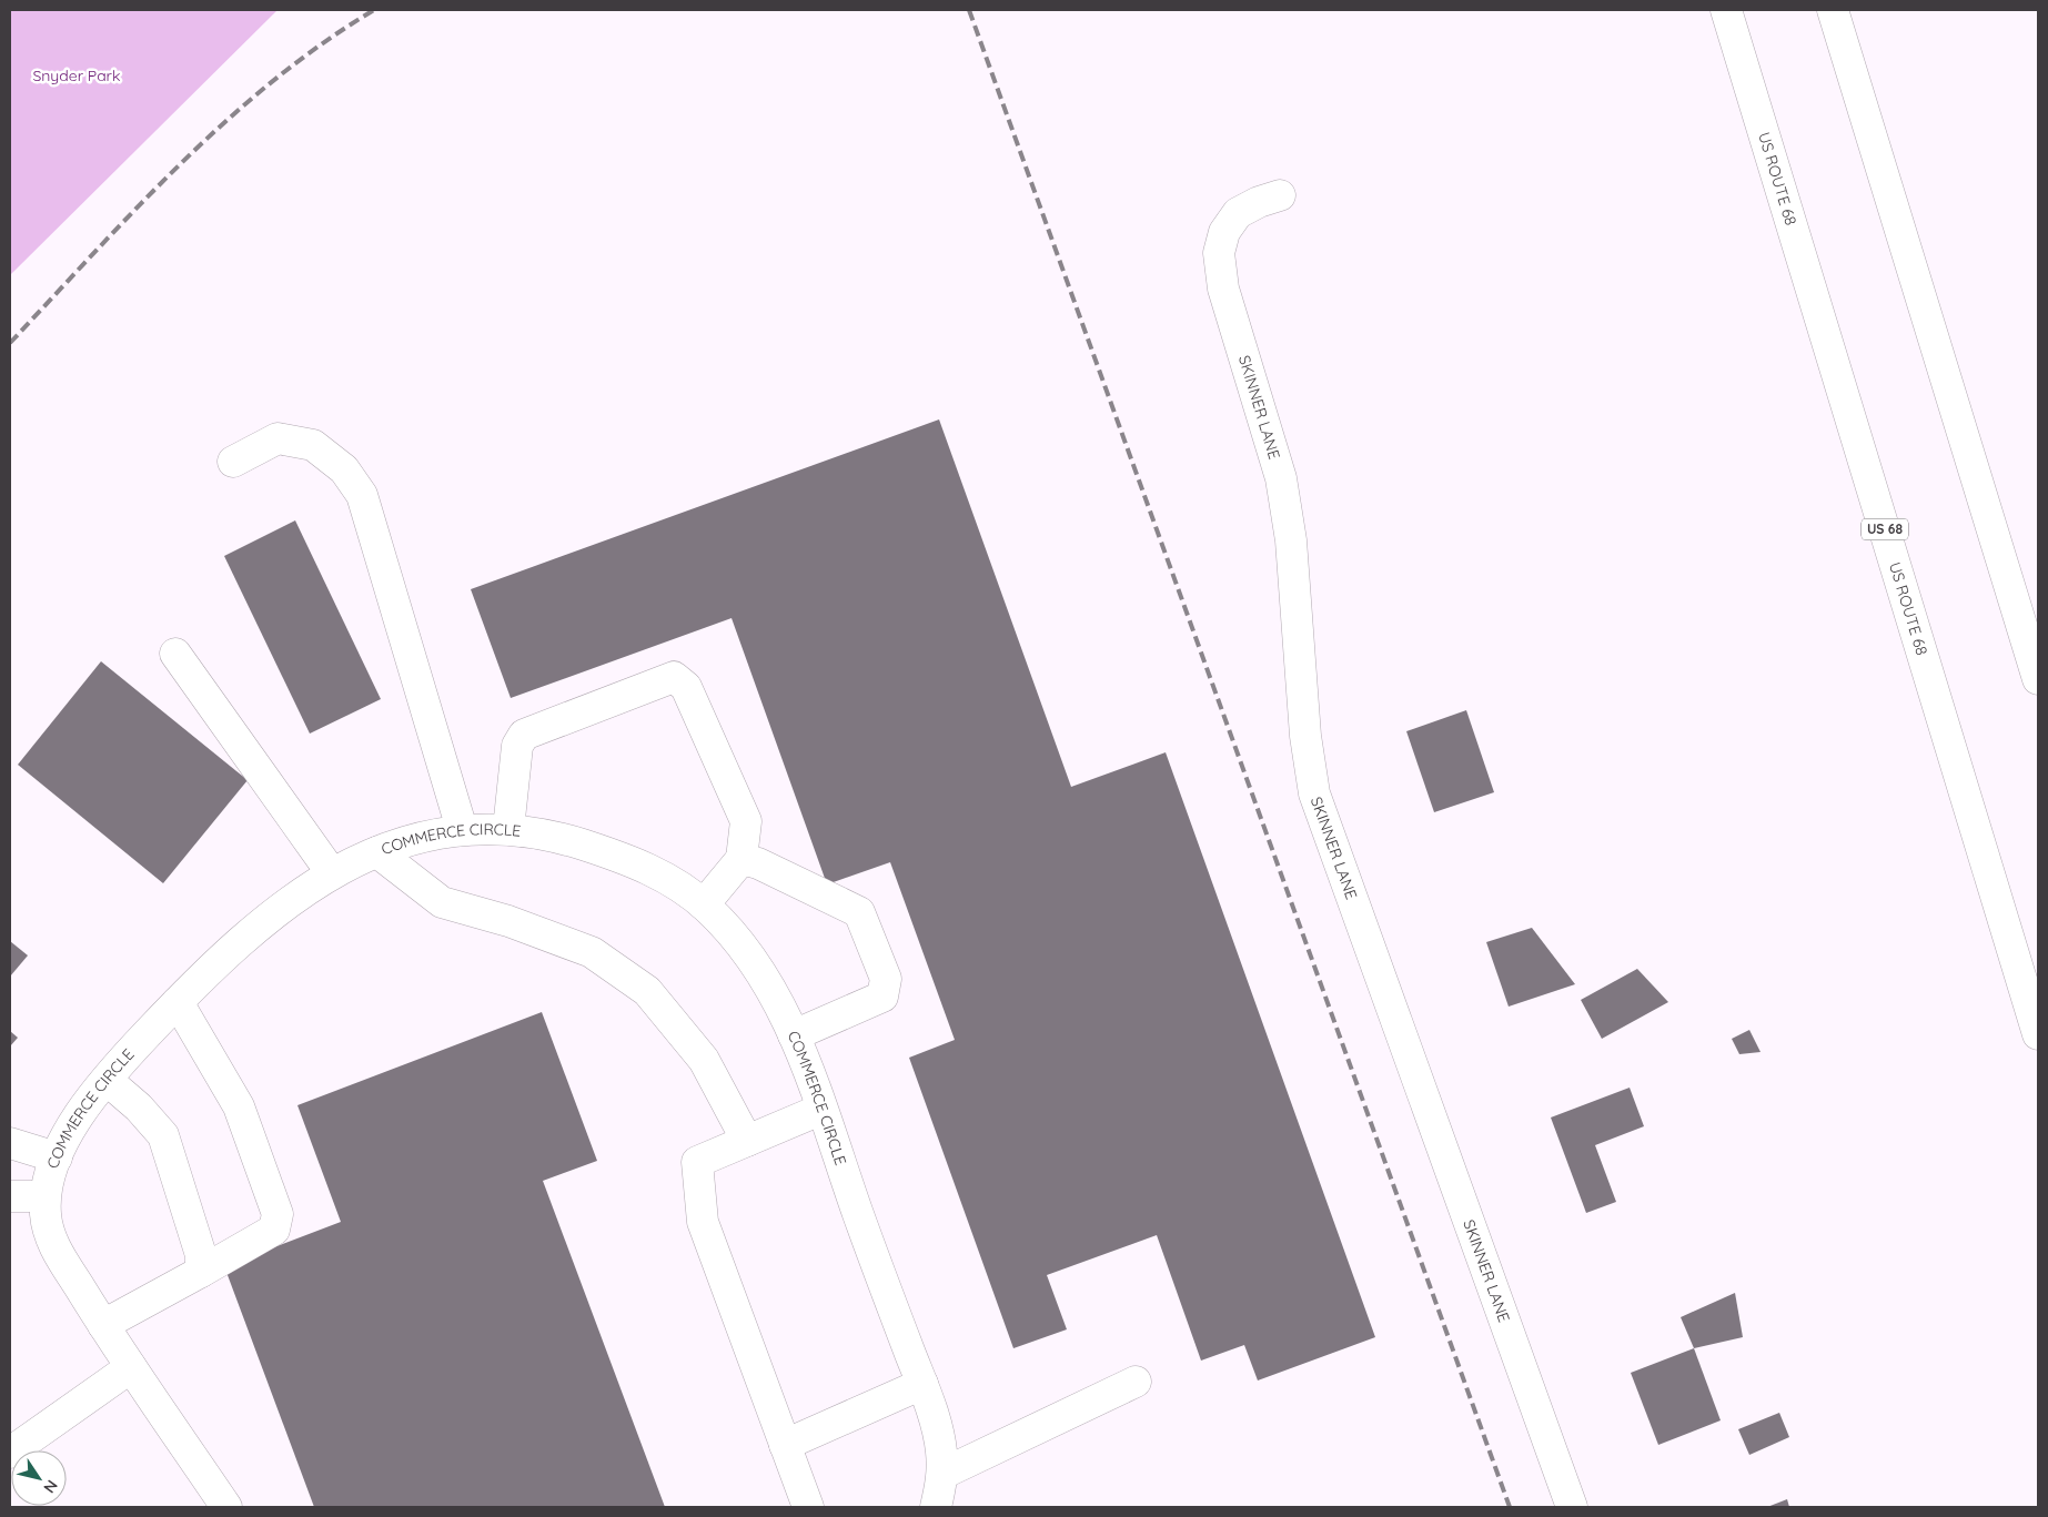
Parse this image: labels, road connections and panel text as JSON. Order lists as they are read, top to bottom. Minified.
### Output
{"streets":{"main road":["US ROUTE 68","SKINNER LANE","US 68","COMMERCE CIRCLE"]},"parks":["Snyder Park"],"north":"bottom right"}
